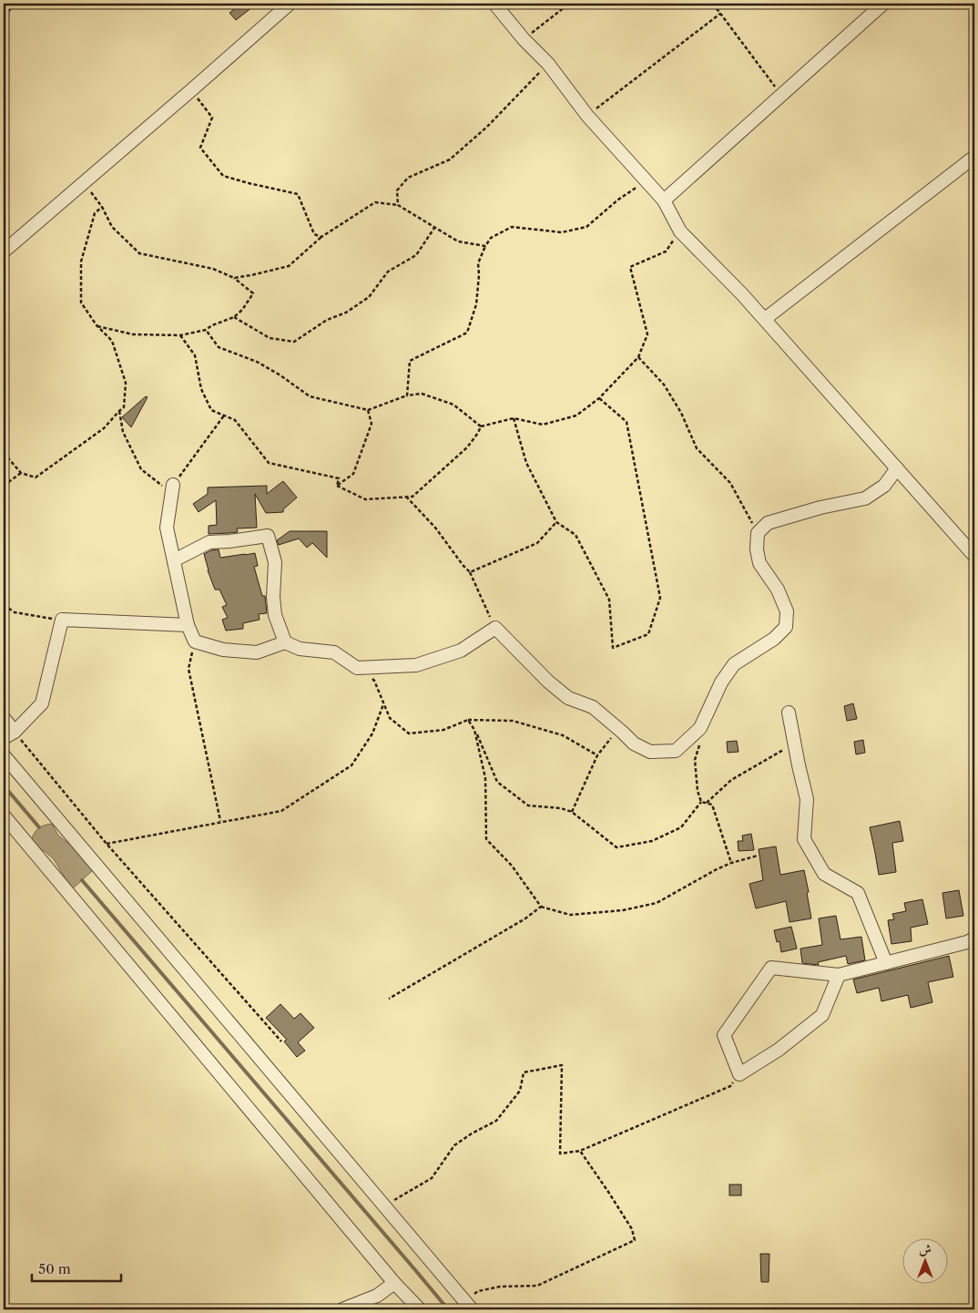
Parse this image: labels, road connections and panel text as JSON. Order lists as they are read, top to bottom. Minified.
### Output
{"scale_bar":"50 m","north":"top"}
